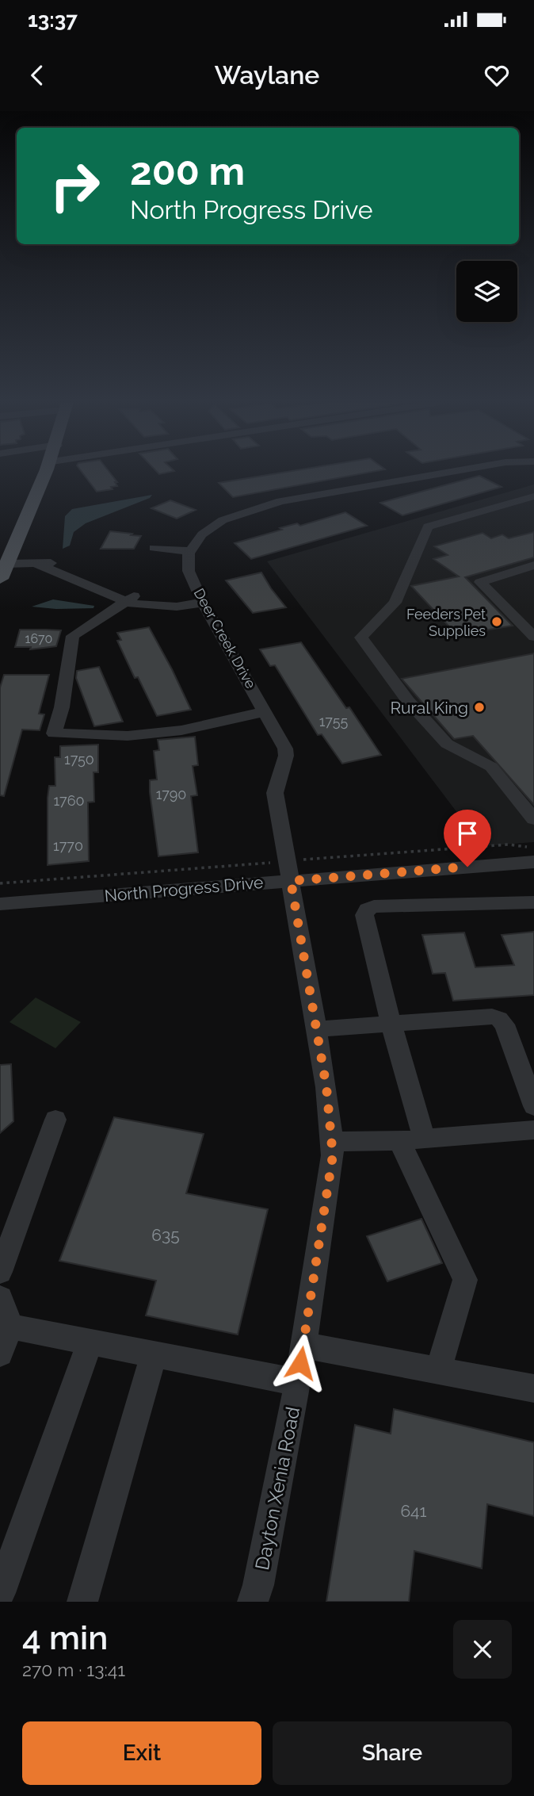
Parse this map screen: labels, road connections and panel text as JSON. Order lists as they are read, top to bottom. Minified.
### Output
{"streets":{"street":["Deer Creek Drive","North Progress Drive","Dayton Xenia Road"]},"crossings":[["Deer Creek Drive","North Progress Drive"],["Deer Creek Drive","Dayton Xenia Road"],["North Progress Drive","Dayton Xenia Road"]],"places":["Feeders Pet Supplies","Rural King"],"house_numbers":["1670","1755","1750","1790","1760","1770","635","641"],"page":{"status":"13:37","header":"Waylane","turn":["200 m","North Progress Drive"],"heading":["4 min","270 m · 13:41"],"buttons":["Exit","Share"]}}
